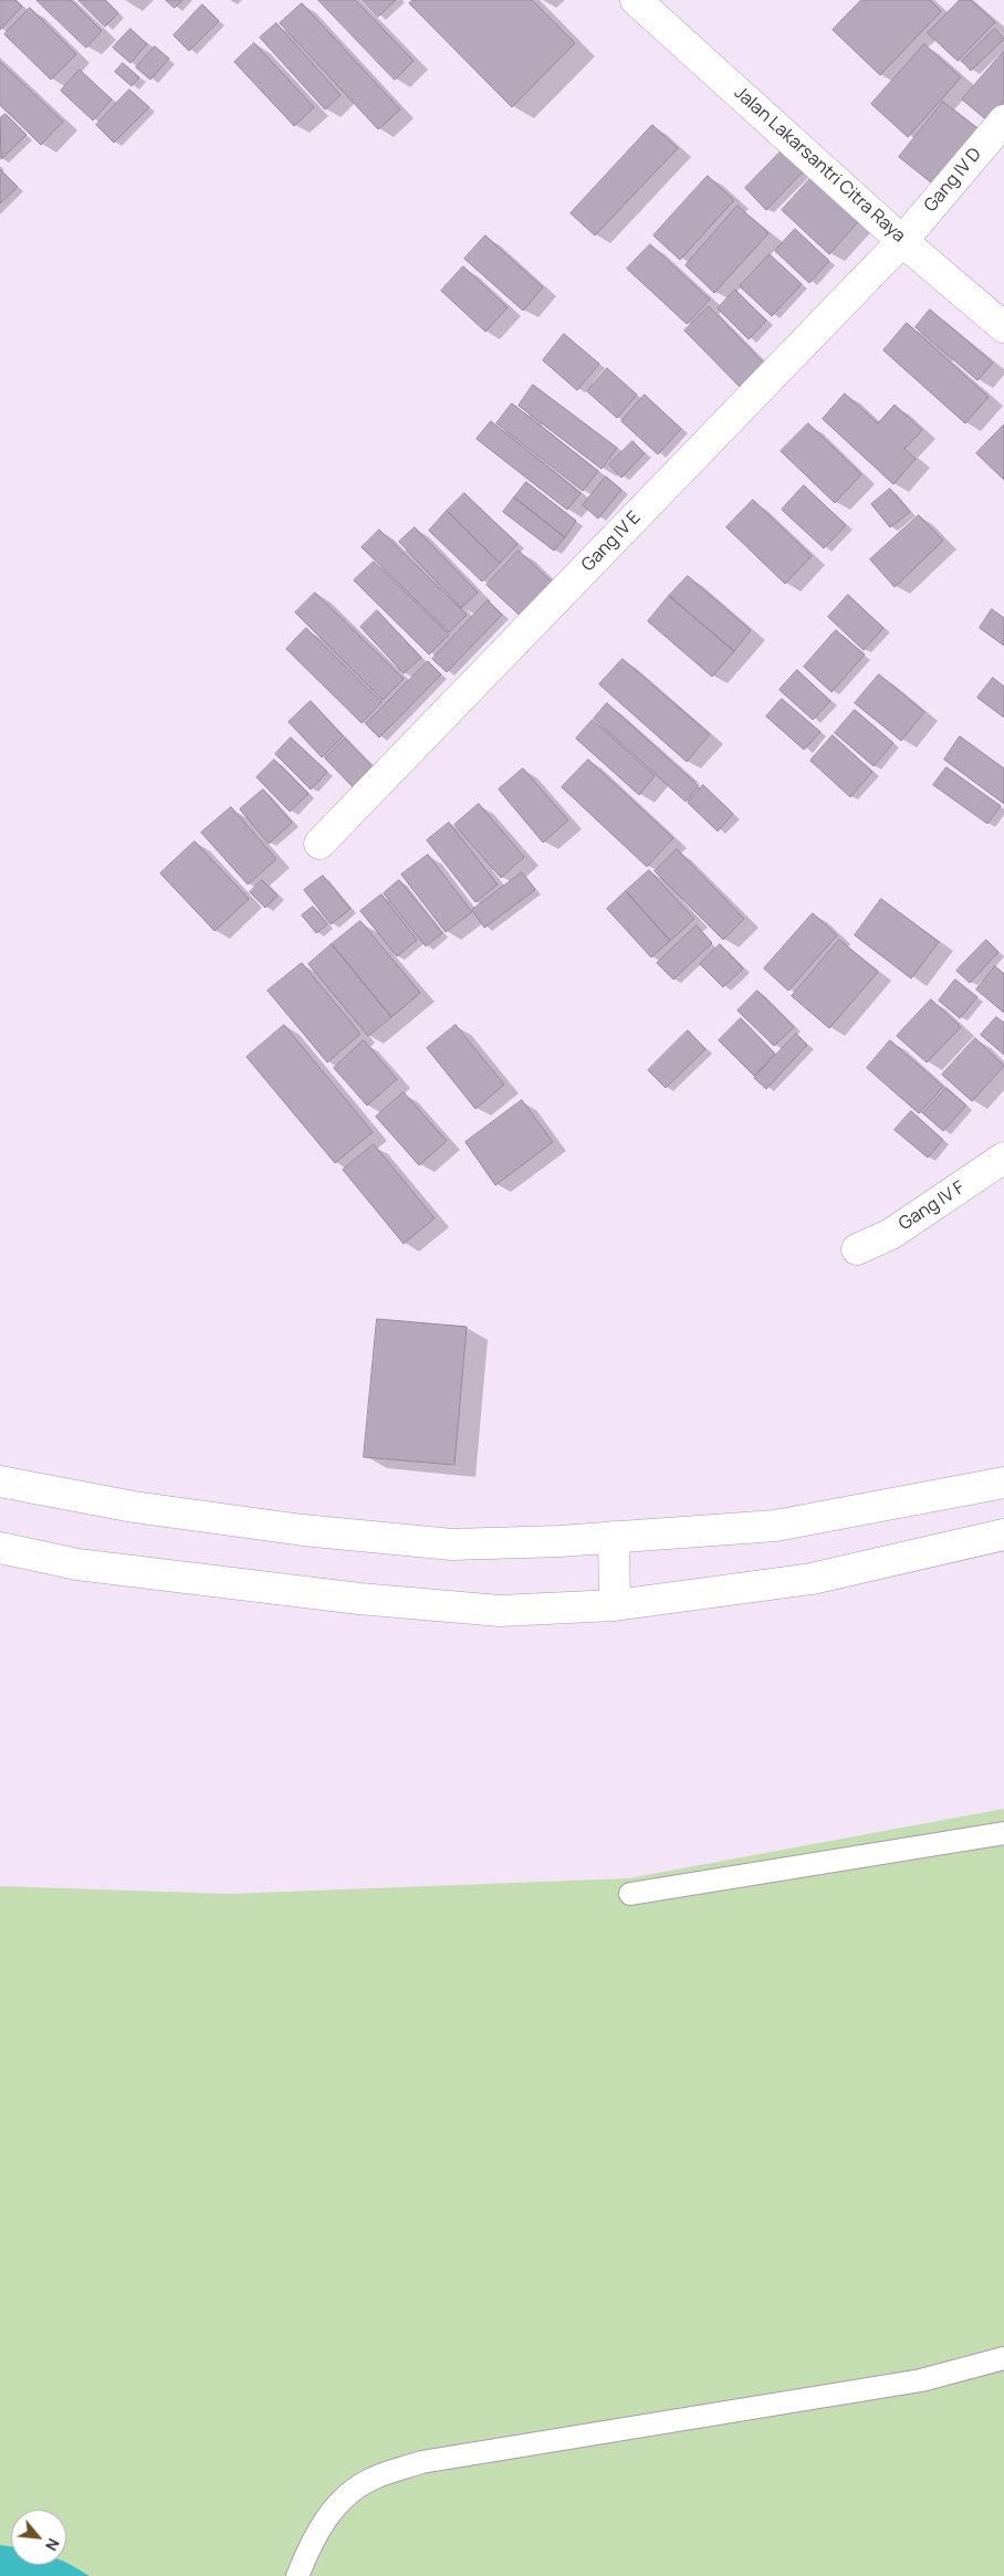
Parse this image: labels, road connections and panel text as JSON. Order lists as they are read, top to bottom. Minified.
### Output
{"streets":{"street":["Jalan Lakarsantri Citra Raya","Gang IV D","Gang IV E","Gang IV F"]},"crossings":[["Jalan Lakarsantri Citra Raya","Gang IV D"],["Jalan Lakarsantri Citra Raya","Gang IV E"],["Gang IV D","Gang IV E"]],"north":"bottom right"}
